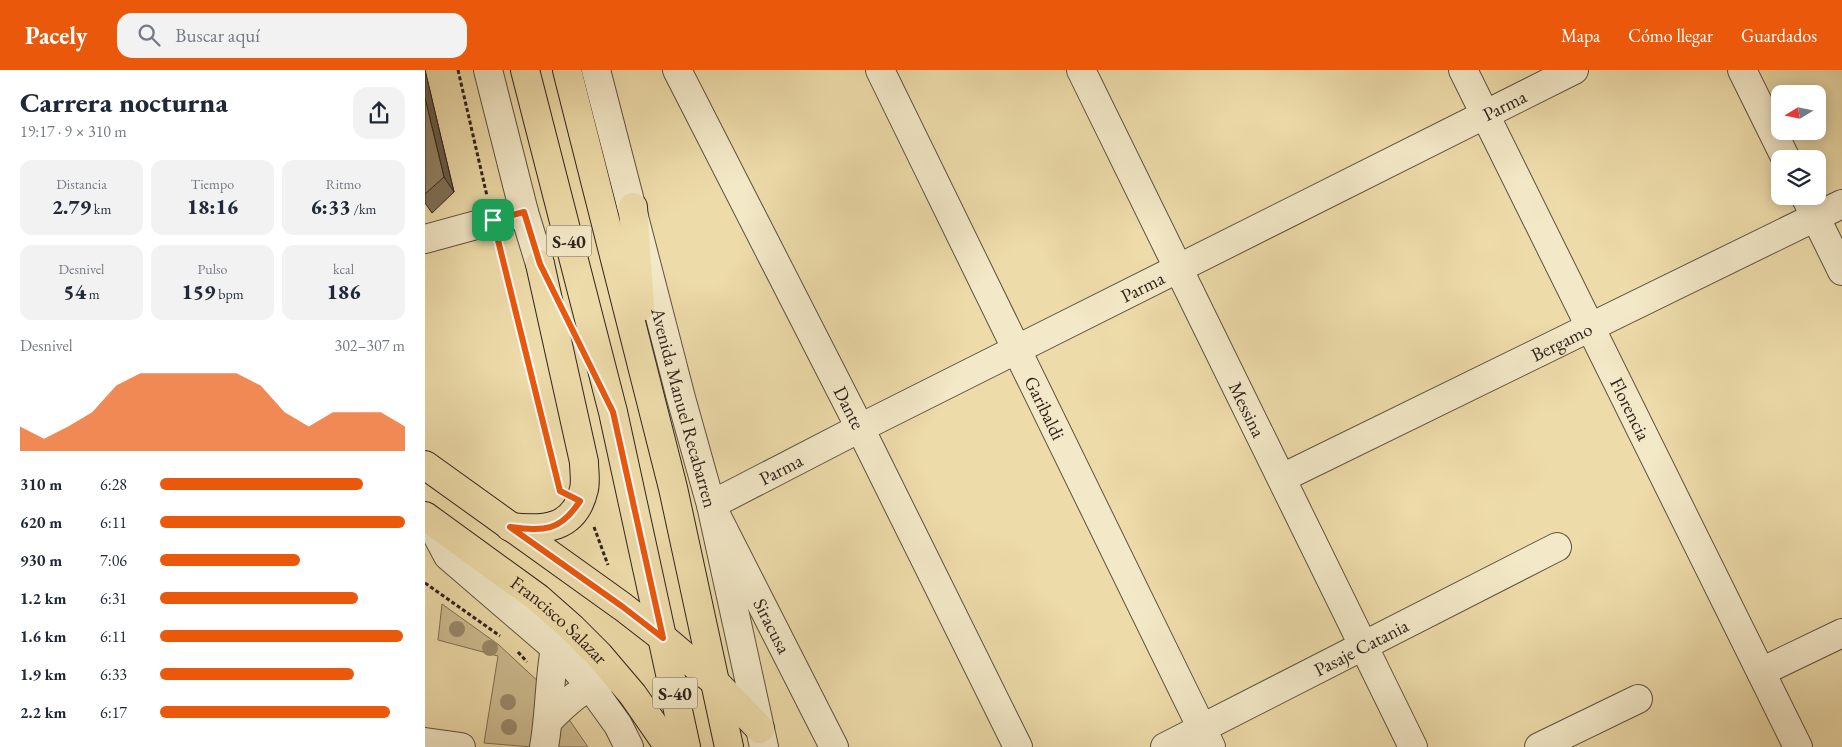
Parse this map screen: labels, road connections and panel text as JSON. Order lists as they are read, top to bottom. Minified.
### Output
{"streets":{"main road":["S-40","Avenida Manuel Recabarren","Francisco Salazar"],"street":["Parma","Bergamo","Dante","Messina","Garibaldi","Florencia","Siracusa","Pasaje Catania"]},"crossings":[["Parma","Avenida Manuel Recabarren"],["Parma","Dante"],["Parma","Messina"],["Parma","Garibaldi"],["Parma","Florencia"],["Parma","Siracusa"],["Bergamo","Messina"],["Bergamo","Florencia"],["Avenida Manuel Recabarren","Siracusa"],["Messina","Pasaje Catania"],["Garibaldi","Pasaje Catania"]],"north":"left","page":{"header":"Pacely","search":"Buscar aquí","nav":["Mapa","Cómo llegar","Guardados"],"heading":["Carrera nocturna","19:17 · 9 × 310 m"],"stats":[["Distancia","2.79 km"],["Tiempo","18:16"],["Ritmo","6:33 /km"],["Desnivel","54 m"],["Pulso","159 bpm"],["kcal","186"]],"chart":["Desnivel","302–307 m"],"list":[{"name":"310 m","note":"6:28"},{"name":"620 m","note":"6:11"},{"name":"930 m","note":"7:06"},{"name":"1.2 km","note":"6:31"},{"name":"1.6 km","note":"6:11"},{"name":"1.9 km","note":"6:33"},{"name":"2.2 km","note":"6:17"}]}}
